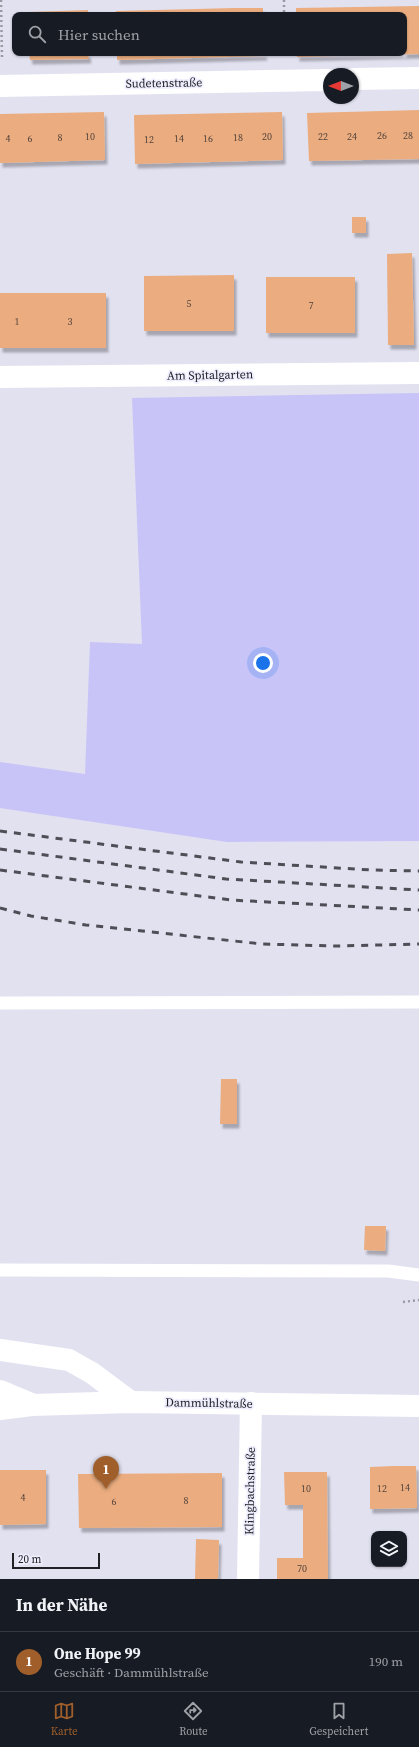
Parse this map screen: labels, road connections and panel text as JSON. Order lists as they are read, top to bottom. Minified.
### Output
{"streets":{"street":["Sudetenstraße","Am Spitalgarten","Dammühlstraße","Klingbachstraße"]},"crossings":[["Dammühlstraße","Klingbachstraße"]],"house_numbers":["26","28","10","20","22","24","8","18","4","6","14","16","12","5","7","1","3","14","10","12","4","8","6","70"],"scale_bar":"20 m","north":"left","page":{"search":"Hier suchen","pins":"1","scale":"20 m","heading":"In der Nähe","list":[{"mark":"1","name":"One Hope 99","note":"Geschäft · Dammühlstraße","value":"190 m"}],"nav":["Karte","Route","Gespeichert"]}}
